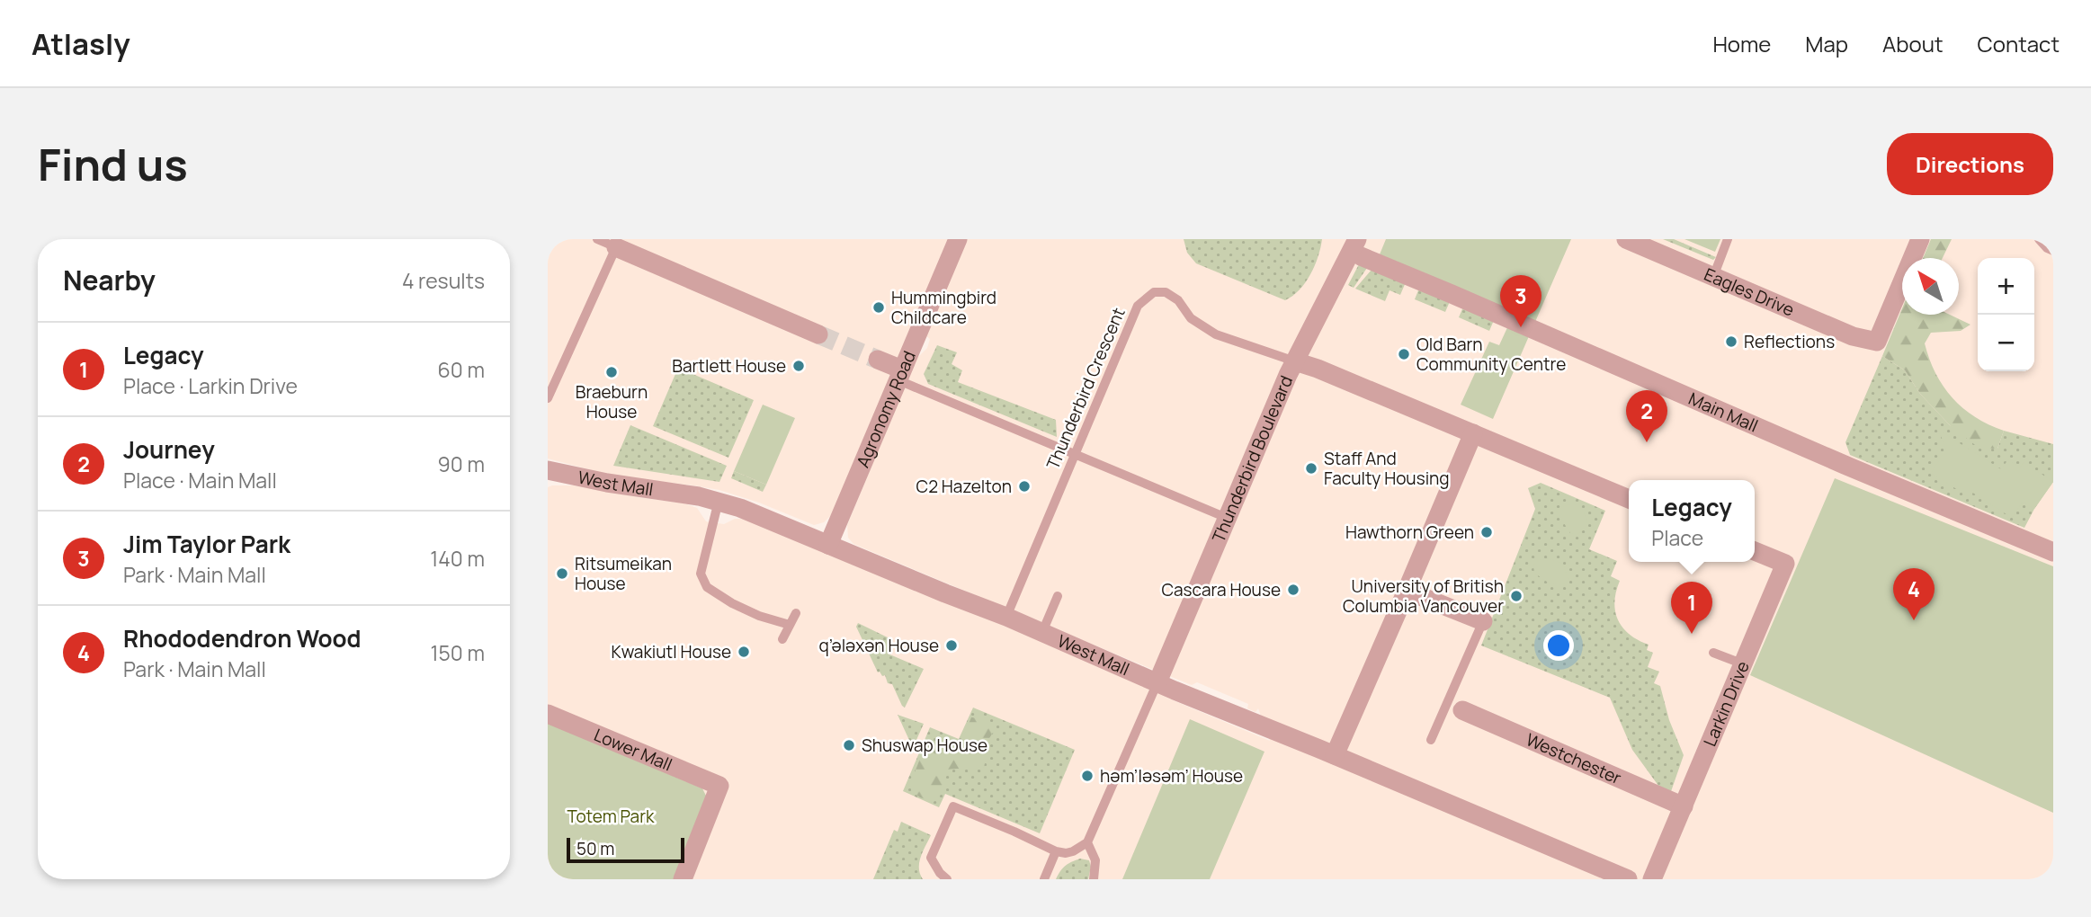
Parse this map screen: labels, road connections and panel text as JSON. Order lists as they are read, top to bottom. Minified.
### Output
{"streets":{"street":["Eagles Drive","Agronomy Road","Main Mall","Thunderbird Boulevard","West Mall","Larkin Drive","Lower Mall","Westchester"],"lane":["Thunderbird Crescent"]},"crossings":[["Thunderbird Crescent","Thunderbird Boulevard"],["Thunderbird Crescent","West Mall"],["Agronomy Road","West Mall"],["Main Mall","Thunderbird Boulevard"],["Thunderbird Boulevard","West Mall"],["Larkin Drive","Westchester"]],"parks":["Totem Park"],"places":["Hummingbird Childcare","Reflections","Old Barn Community Centre","Bartlett House","Braeburn House","Staff And Faculty Housing","C2 Hazelton","Hawthorn Green","Ritsumeikan House","Cascara House","University of British Columbia Vancouver","q’ələχən House","Kwakiutl House","Shuswap House","həm’ləsəm’ House"],"scale_bar":"50 m","north":"top left","page":{"header":"Atlasly","nav":["Home","Map","About","Contact"],"buttons":"Directions","title":"Find us","heading":["Nearby","4 results"],"map_buttons":["+","−"],"pins":["3","2","4","1"],"list":[{"mark":"1","name":"Legacy","note":"Place · Larkin Drive","value":"60 m"},{"mark":"2","name":"Journey","note":"Place · Main Mall","value":"90 m"},{"mark":"3","name":"Jim Taylor Park","note":"Park · Main Mall","value":"140 m"},{"mark":"4","name":"Rhododendron Wood","note":"Park · Main Mall","value":"150 m"}],"popup":["Legacy","Place"],"scale":"50 m"}}
